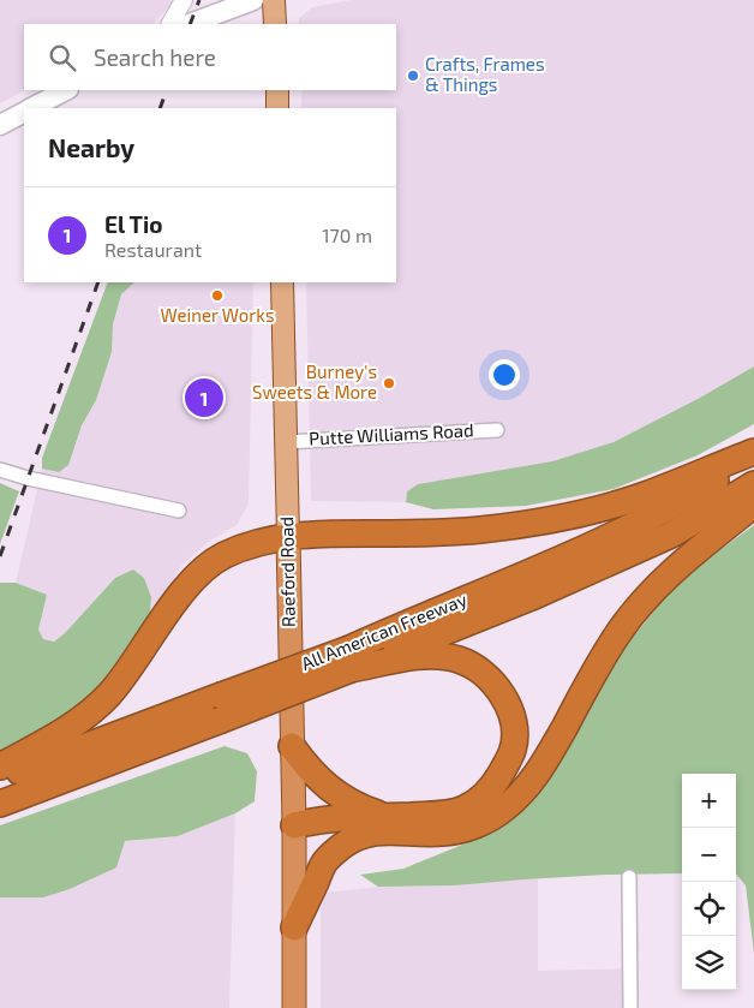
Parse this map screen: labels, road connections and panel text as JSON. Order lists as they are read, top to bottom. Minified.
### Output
{"streets":{"highway":["Raeford Road","All American Freeway"],"street":["Putte Williams Road"]},"crossings":[["Putte Williams Road","Raeford Road"]],"places":["Crafts, Frames & Things","Weiner Works","Burney's Sweets & More"],"page":{"search":"Search here","heading":"Nearby","list":[{"mark":"1","name":"El Tio","note":"Restaurant","value":"170 m"}],"pins":"1","map_buttons":["+","−"]}}
